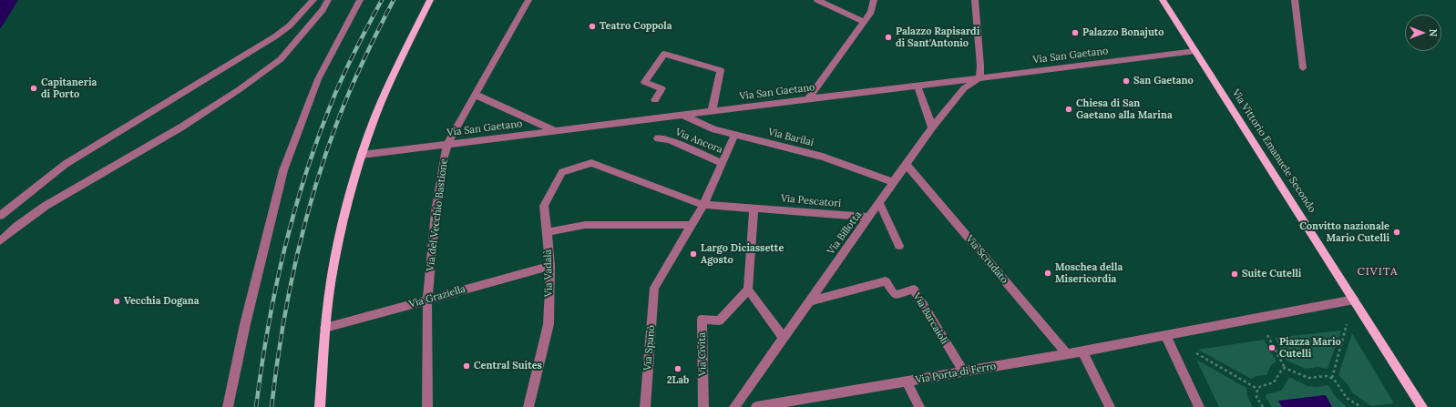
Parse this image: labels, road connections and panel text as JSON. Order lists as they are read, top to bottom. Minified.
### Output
{"streets":{"main road":["Via Vittorio Emanuele Secondo"],"street":["Via San Gaetano","Via Barilai","Via Ancora","Via Pescatori","Via del Vecchio Bastione","Via Billotta","Via Scrudato","Via Vadalà","Via Graziella","Via Barcaioli","Via Spanò","Via Civita","Via Porta di Ferro"]},"crossings":[["Via San Gaetano","Via Barilai"],["Via San Gaetano","Via Vittorio Emanuele Secondo"],["Via San Gaetano","Via del Vecchio Bastione"],["Via San Gaetano","Via Billotta"],["Via Barilai","Via Ancora"],["Via Barilai","Via Billotta"],["Via Vittorio Emanuele Secondo","Via Porta di Ferro"],["Via Pescatori","Via Billotta"],["Via Pescatori","Via Vadalà"],["Via del Vecchio Bastione","Via Graziella"],["Via Billotta","Via Scrudato"],["Via Billotta","Via Barcaioli"],["Via Scrudato","Via Porta di Ferro"],["Via Vadalà","Via Graziella"],["Via Barcaioli","Via Porta di Ferro"]],"districts":["CIVITA"],"places":["Teatro Coppola","Palazzo Bonajuto","Palazzo Rapisardi di Sant'Antonio","San Gaetano","Capitaneria di Porto","Chiesa di San Gaetano alla Marina","Convitto nazionale Mario Cutelli","Largo Diciassette Agosto","Moschea della Misericordia","Suite Cutelli","Vecchia Dogana","Piazza Mario Cutelli","Central Suites","2Lab"],"north":"right"}
